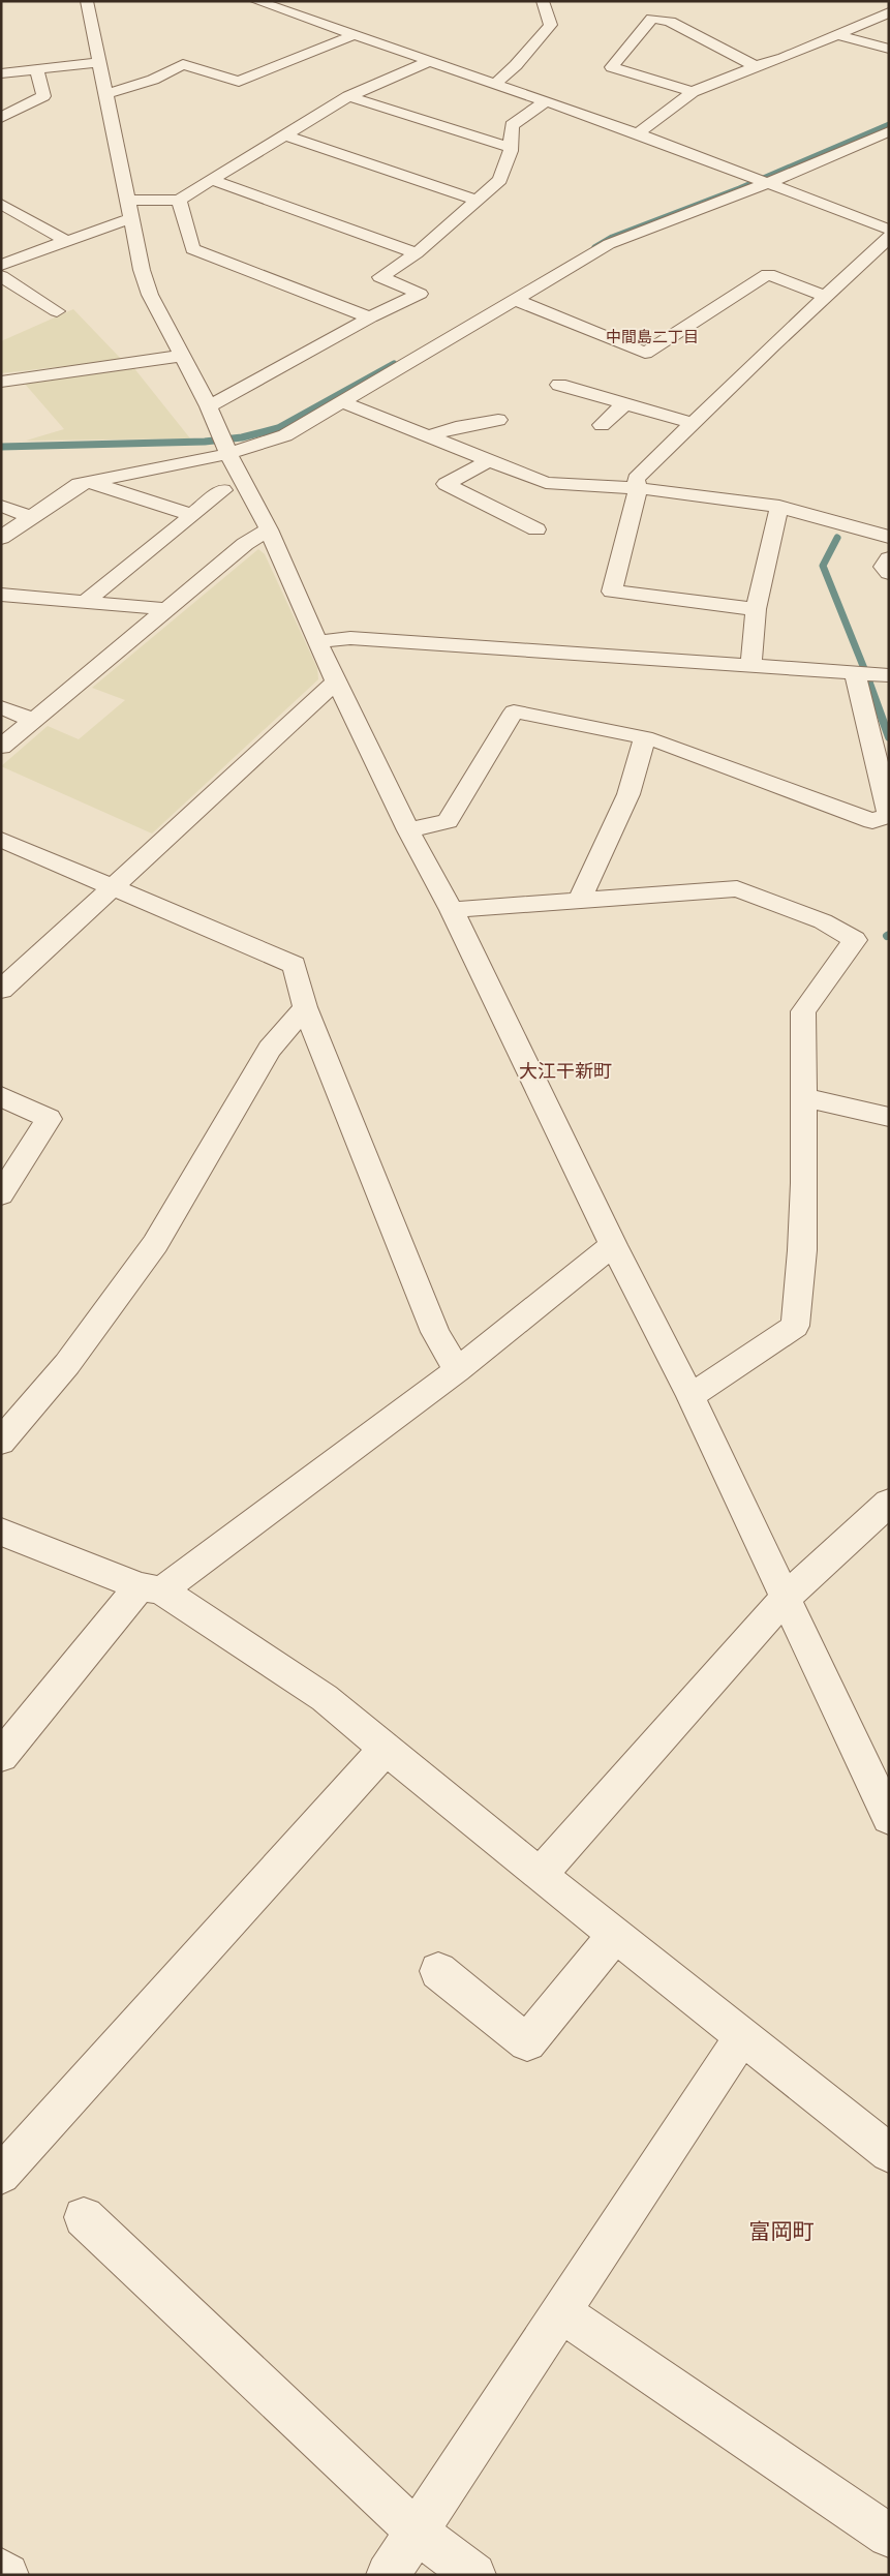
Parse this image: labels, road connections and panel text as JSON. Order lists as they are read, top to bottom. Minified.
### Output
{"districts":["中間島二丁目","大江干新町","富岡町"]}
